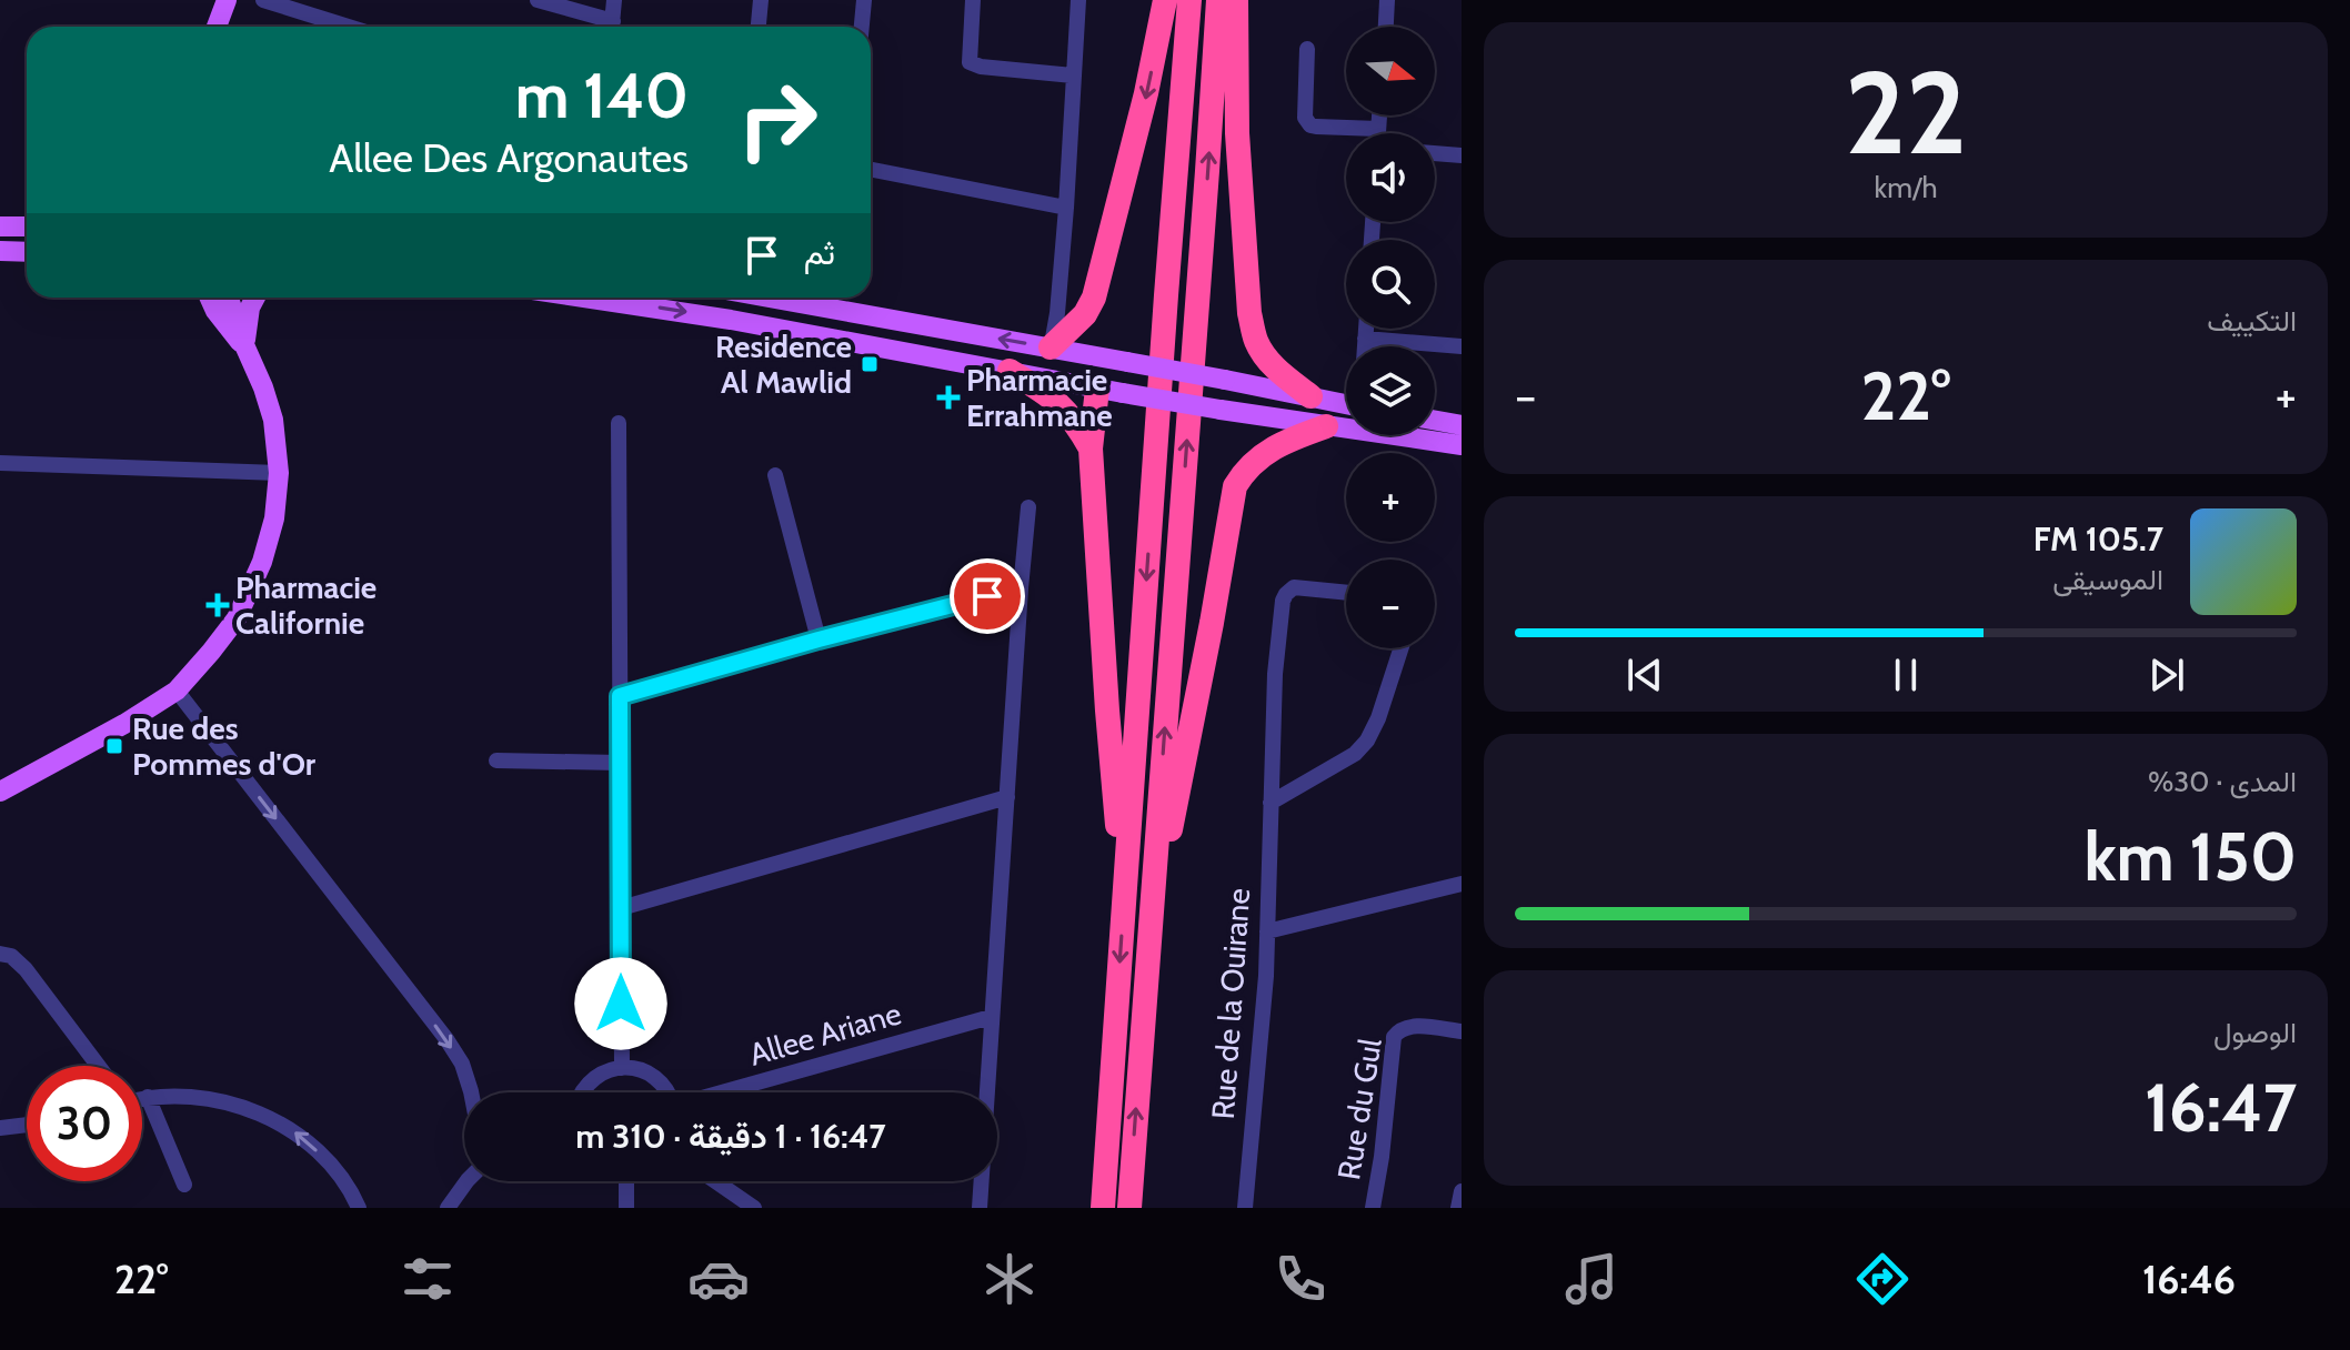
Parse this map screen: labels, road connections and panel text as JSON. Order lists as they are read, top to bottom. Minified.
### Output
{"streets":{"street":["Rue de la Ouirane","Allee Ariane","Rue du Gul"]},"places":{"transit":["Residence Al Mawlid","Rue des Pommes d'Or"],"health":["Pharmacie Errahmane","Pharmacie Californie"]},"north":"right","page":{"tile":[["22","km/h"],"التكييف",["المدى · 30%","150 km"],["الوصول","16:47"]],"map_buttons":["+","−"],"turn":["140 m","Allee Des Argonautes"],"then":"ثم","heat":["−","22°","+"],"song":["105.7 FM","الموسيقى"],"limit":"30","trip":"16:47 · 1 دقيقة · 310 m","tabs":["16:46","22°"]}}
